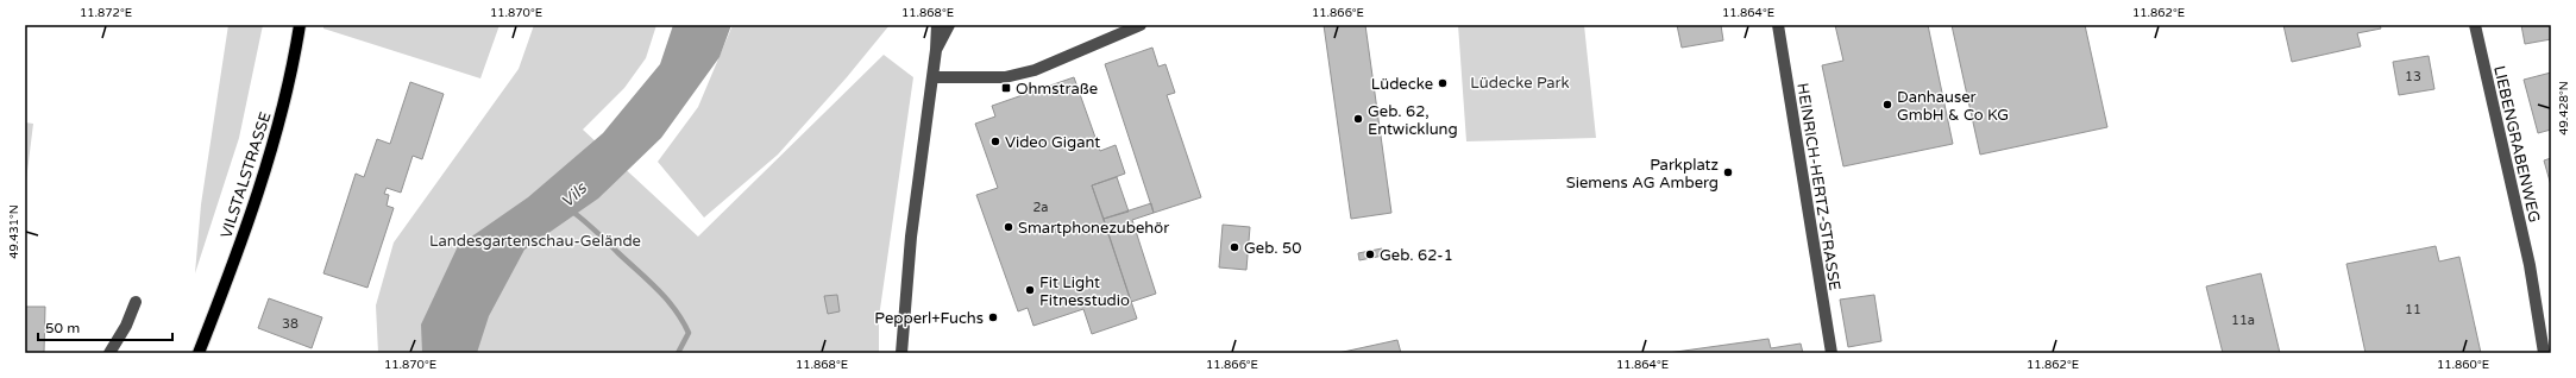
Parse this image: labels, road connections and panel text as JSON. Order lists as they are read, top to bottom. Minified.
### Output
{"streets":{"main road":["VILSTALSTRASSE"],"street":["LIEBENGRABENWEG","HEINRICH-HERTZ-STRASSE"]},"water":["Vils"],"parks":["Lüdecke Park","Landesgartenschau-Gelände"],"places":{"other":["Lüdecke","Danhauser GmbH & Co KG","Geb. 62, Entwicklung","Video Gigant","Parkplatz Siemens AG Amberg","Smartphonezubehör","Geb. 50","Geb. 62-1","Fit Light Fitnesstudio","Pepperl+Fuchs"],"transit":["Ohmstraße"]},"house_numbers":["13","2a","11","11a","38"],"scale_bar":"50 m","coordinates":["11.872°E","11.870°E","11.868°E","11.866°E","11.864°E","11.862°E","49.428°N","49.431°N","11.860°E"]}
